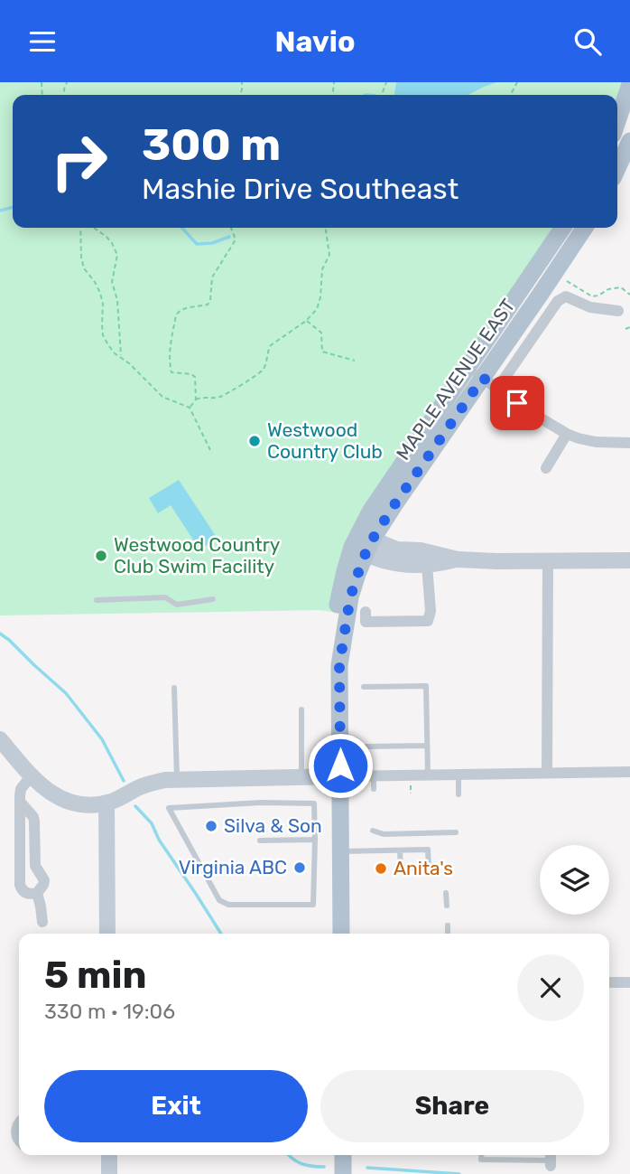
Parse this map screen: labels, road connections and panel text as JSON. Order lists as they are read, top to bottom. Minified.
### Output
{"streets":{"main road":["MAPLE AVENUE EAST"]},"places":["Westwood Country Club","Westwood Country Club Swim Facility","Silva & Son","Virginia ABC","Anita's"],"page":{"header":"Navio","turn":["300 m","Mashie Drive Southeast"],"heading":["5 min","330 m · 19:06"],"buttons":["Exit","Share"]}}
